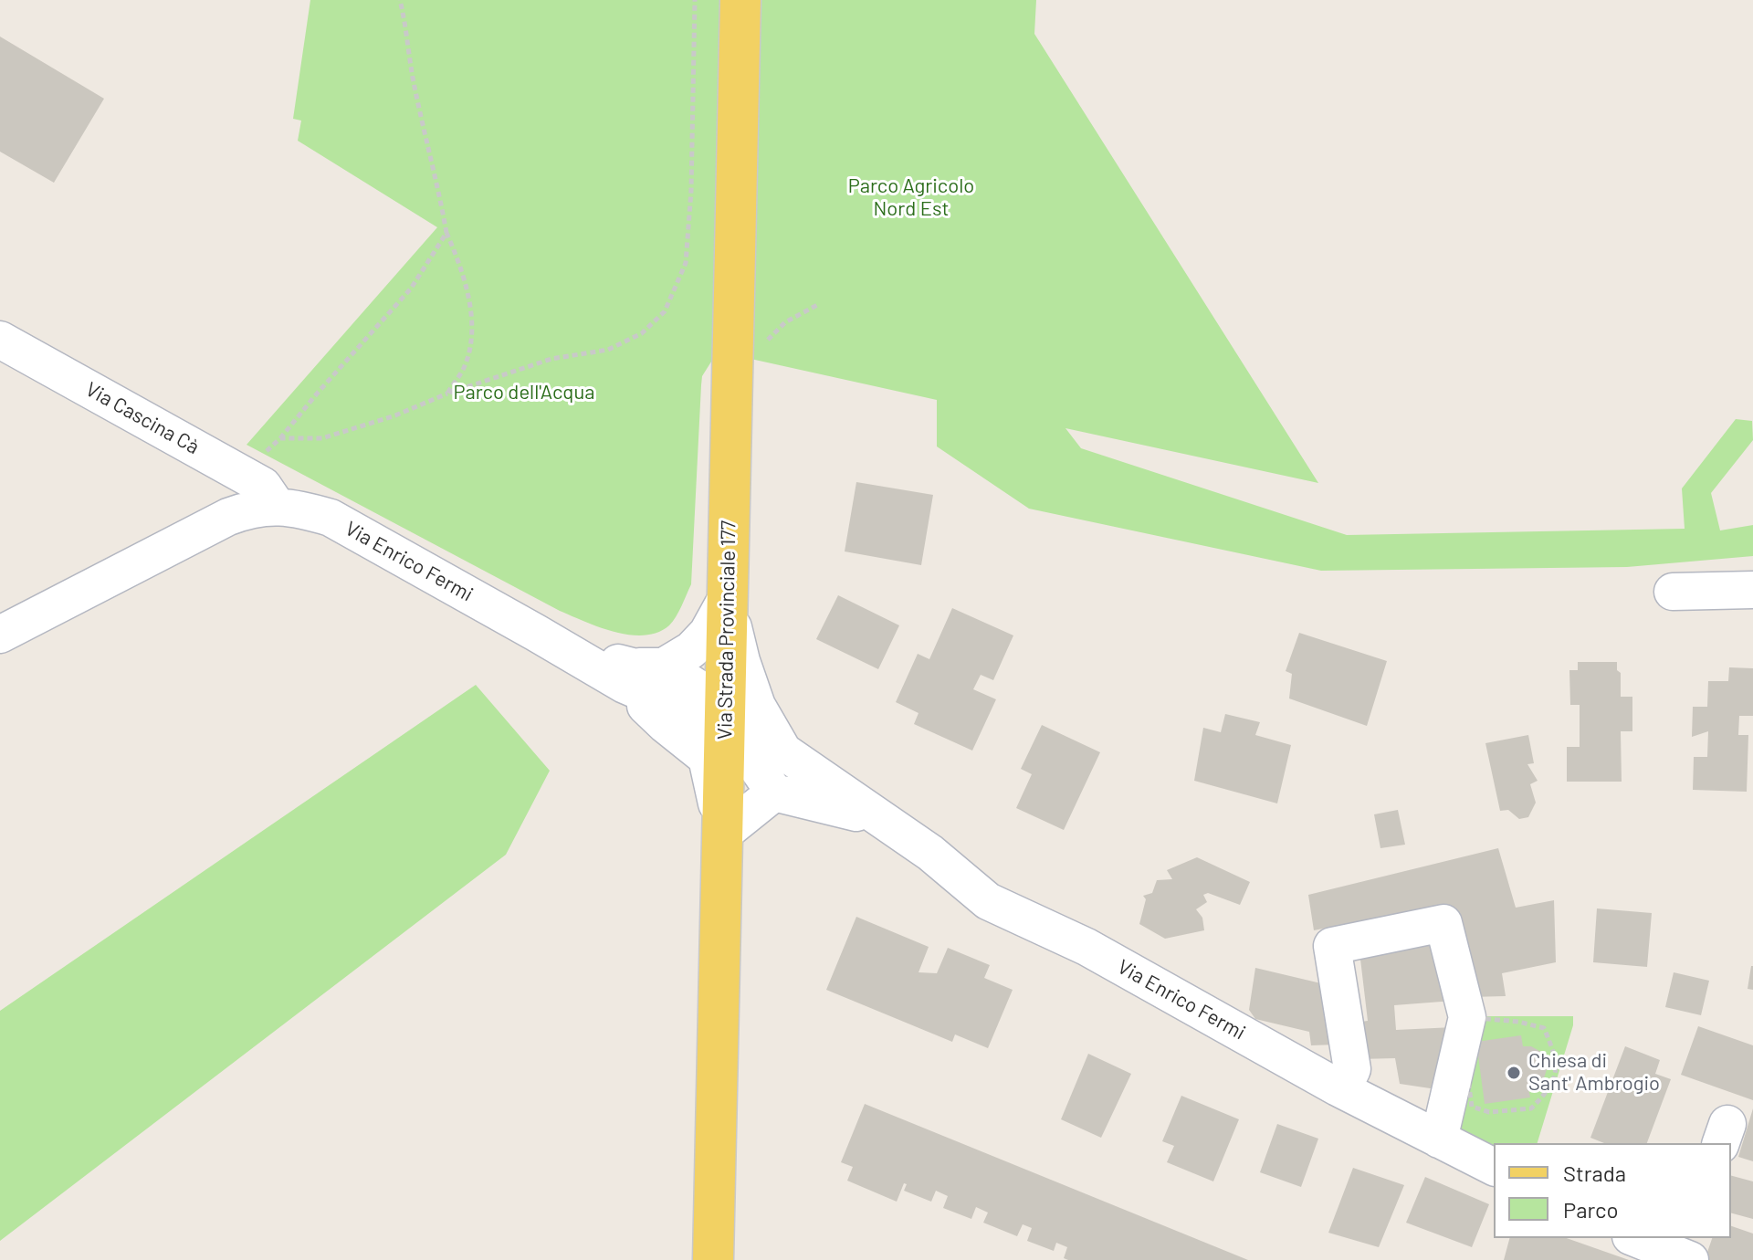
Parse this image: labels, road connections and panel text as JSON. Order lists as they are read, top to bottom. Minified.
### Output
{"streets":{"main road":["Via Strada Provinciale 177"],"street":["Via Cascina Cà","Via Enrico Fermi"]},"crossings":[["Via Cascina Cà","Via Enrico Fermi"],["Via Enrico Fermi","Via Strada Provinciale 177"]],"parks":["Parco Agricolo Nord Est","Parco dell'Acqua"],"places":["Chiesa di Sant' Ambrogio"],"legend":["Strada","Parco"]}
